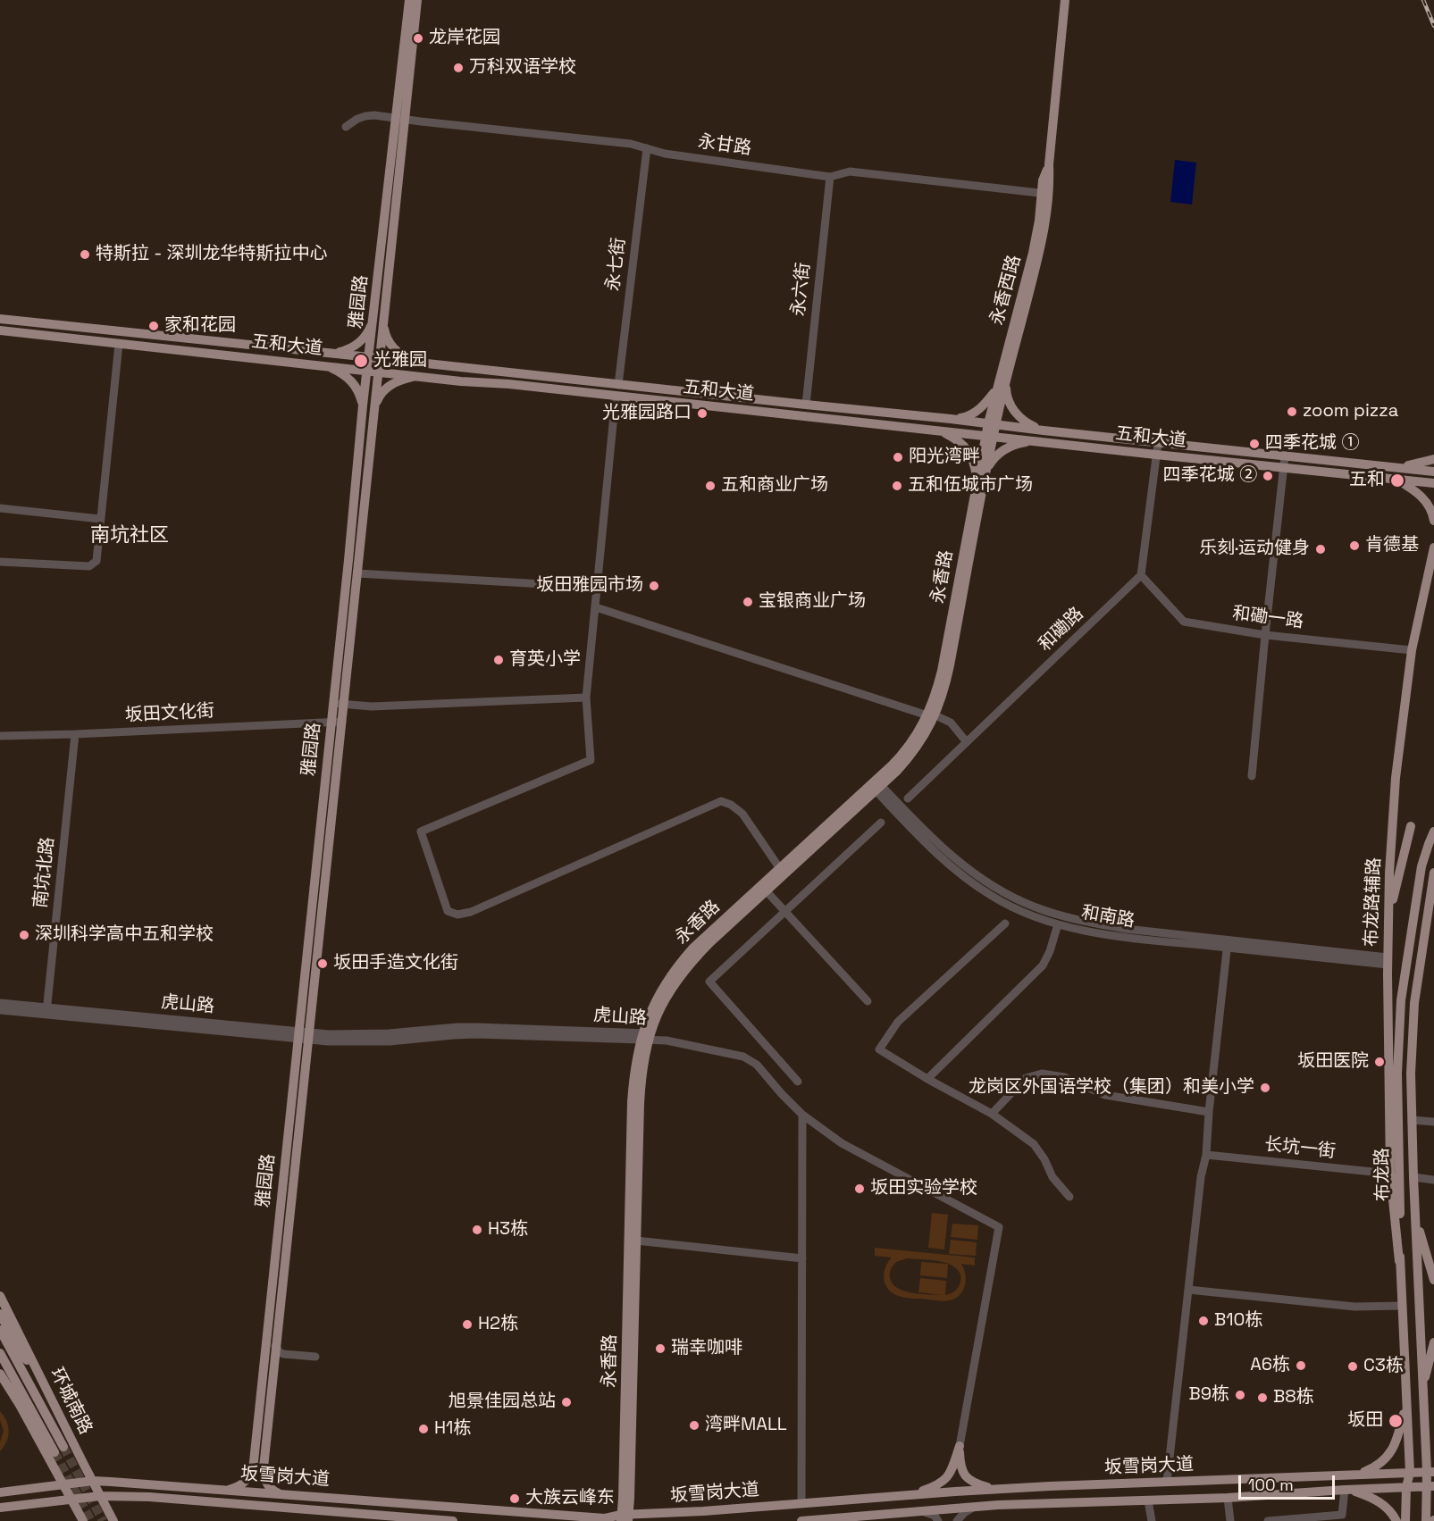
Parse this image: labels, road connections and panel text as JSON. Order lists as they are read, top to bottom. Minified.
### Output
{"streets":{"main road":["永香西路","雅园路","五和大道","永香路","布龙路辅路","布龙路","环城南路","坂雪岗大道"],"street":["永甘路","永七街","永六街","和磡一路","和磡路","坂田文化街","南坑北路","和南路","虎山路","长坑一街"]},"crossings":[["永甘路","永七街"],["永甘路","永六街"],["永甘路","永香西路"],["永甘路","雅园路"],["永七街","五和大道"],["永六街","五和大道"],["永香西路","五和大道"],["永香西路","永香路"],["雅园路","五和大道"],["雅园路","坂田文化街"],["雅园路","虎山路"],["雅园路","坂雪岗大道"],["五和大道","永香路"],["永香路","和南路"],["永香路","虎山路"],["永香路","坂雪岗大道"],["和磡一路","和磡路"],["和磡一路","布龙路辅路"],["坂田文化街","南坑北路"],["南坑北路","虎山路"],["布龙路辅路","和南路"],["布龙路辅路","长坑一街"],["布龙路辅路","布龙路"],["布龙路","坂雪岗大道"],["环城南路","坂雪岗大道"]],"districts":["南坑社区"],"places":["龙岸花园","万科双语学校","特斯拉 - 深圳龙华特斯拉中心","家和花园","光雅园","zoom pizza","光雅园路口","四季花城 ①","阳光湾畔","四季花城 ②","五和","五和商业广场","五和伍城市广场","肯德基","乐刻·运动健身","坂田雅园市场","宝银商业广场","育英小学","深圳科学高中五和学校","坂田手造文化街","坂田医院","龙岗区外国语学校（集团）和美小学","坂田实验学校","H3栋","B10栋","H2栋","瑞幸咖啡","A6栋","C3栋","B9栋","B8栋","旭景佳园总站","坂田","湾畔MALL","H1栋","大族云峰东"],"scale_bar":"100 m"}
